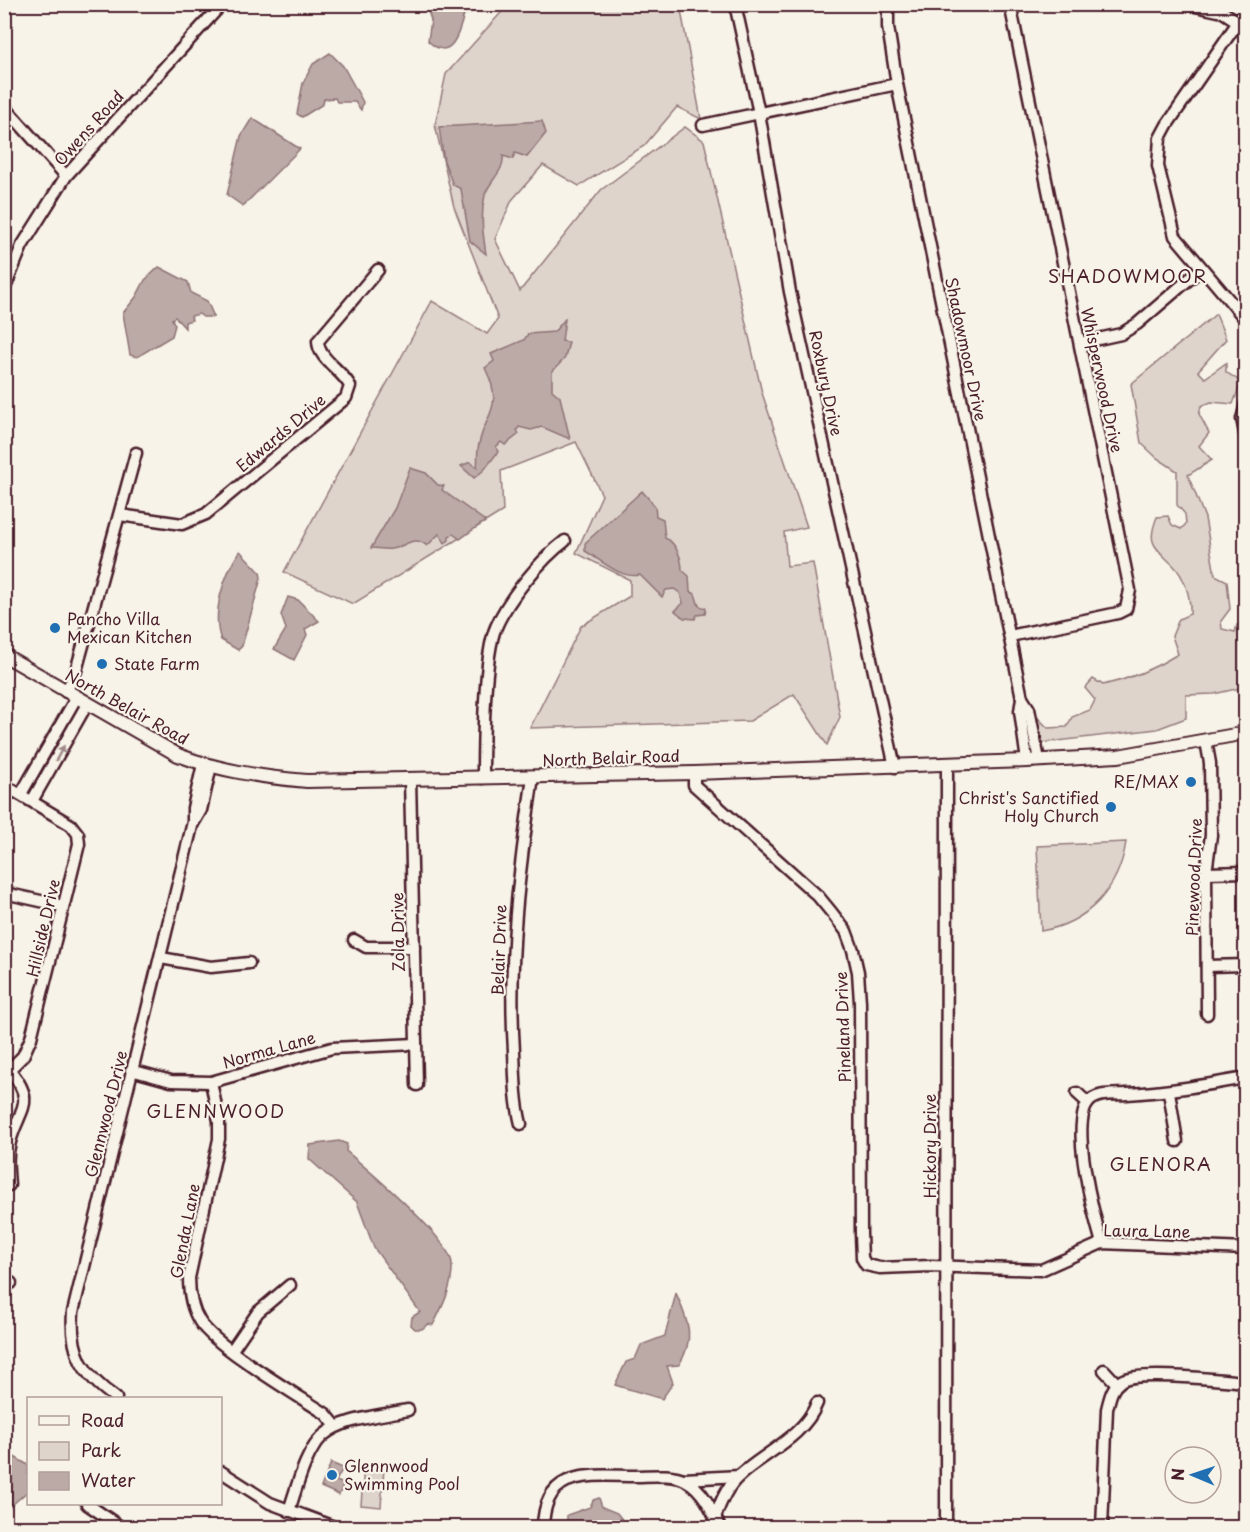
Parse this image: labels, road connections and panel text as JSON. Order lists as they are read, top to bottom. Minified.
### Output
{"streets":{"main road":["North Belair Road"],"street":["Owens Road","Shadowmoor Drive","Whisperwood Drive","Roxbury Drive","Edwards Drive","Pinewood Drive","Hillside Drive","Zola Drive","Belair Drive","Pineland Drive","Norma Lane","Glennwood Drive","Hickory Drive","Glenda Lane","Laura Lane"]},"crossings":[["Shadowmoor Drive","Whisperwood Drive"],["Shadowmoor Drive","North Belair Road"],["Roxbury Drive","North Belair Road"],["North Belair Road","Pinewood Drive"],["North Belair Road","Zola Drive"],["North Belair Road","Belair Drive"],["North Belair Road","Pineland Drive"],["North Belair Road","Glennwood Drive"],["North Belair Road","Hickory Drive"],["Zola Drive","Norma Lane"],["Pineland Drive","Hickory Drive"],["Pineland Drive","Laura Lane"],["Norma Lane","Glennwood Drive"],["Norma Lane","Glenda Lane"],["Hickory Drive","Laura Lane"]],"districts":["SHADOWMOOR","GLENNWOOD","GLENORA"],"places":["Pancho Villa Mexican Kitchen","State Farm","RE/MAX","Christ's Sanctified Holy Church","Glennwood Swimming Pool"],"legend":["Road","Park","Water"],"north":"left"}
